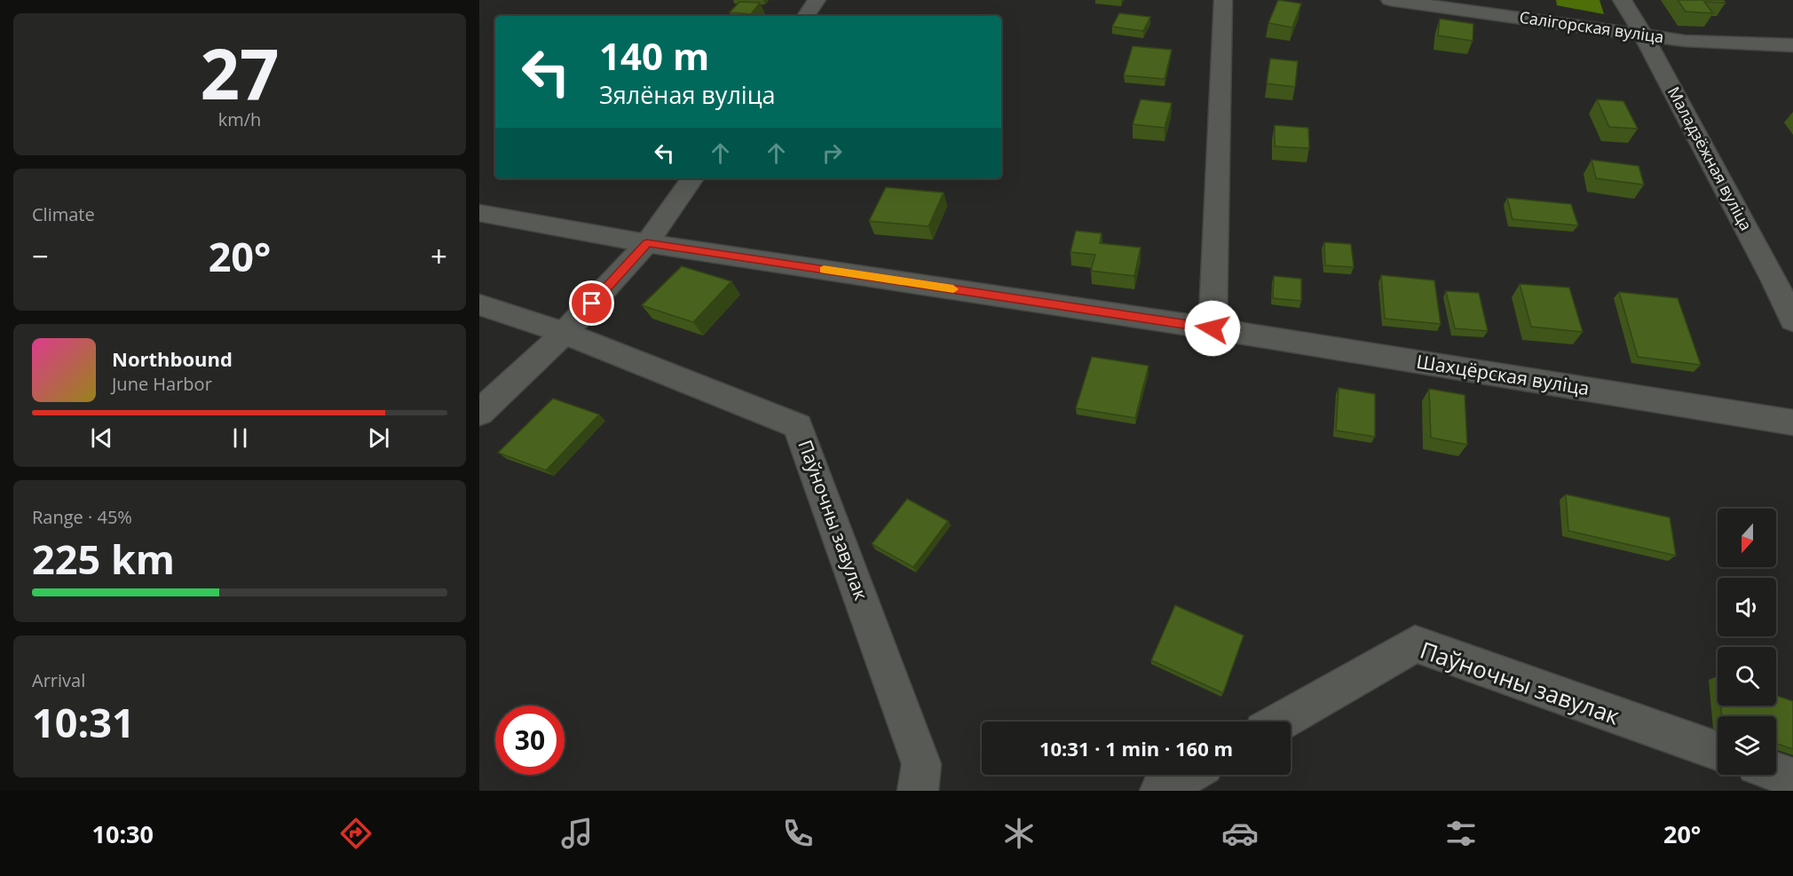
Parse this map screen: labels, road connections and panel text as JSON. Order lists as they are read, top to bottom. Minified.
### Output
{"streets":{"street":["Салігорская вуліца","Маладзёжная вуліца","Шахцёрская вуліца","Паўночны завулак"]},"crossings":[["Салігорская вуліца","Маладзёжная вуліца"]],"north":"bottom","page":{"tile":[["27","km/h"],"Climate",["Range · 45%","225 km"],["Arrival","10:31"]],"turn":["140 m","Зялёная вуліца"],"heat":["−","20°","+"],"song":["Northbound","June Harbor"],"limit":"30","trip":"10:31 · 1 min · 160 m","tabs":["10:30","20°"]}}
